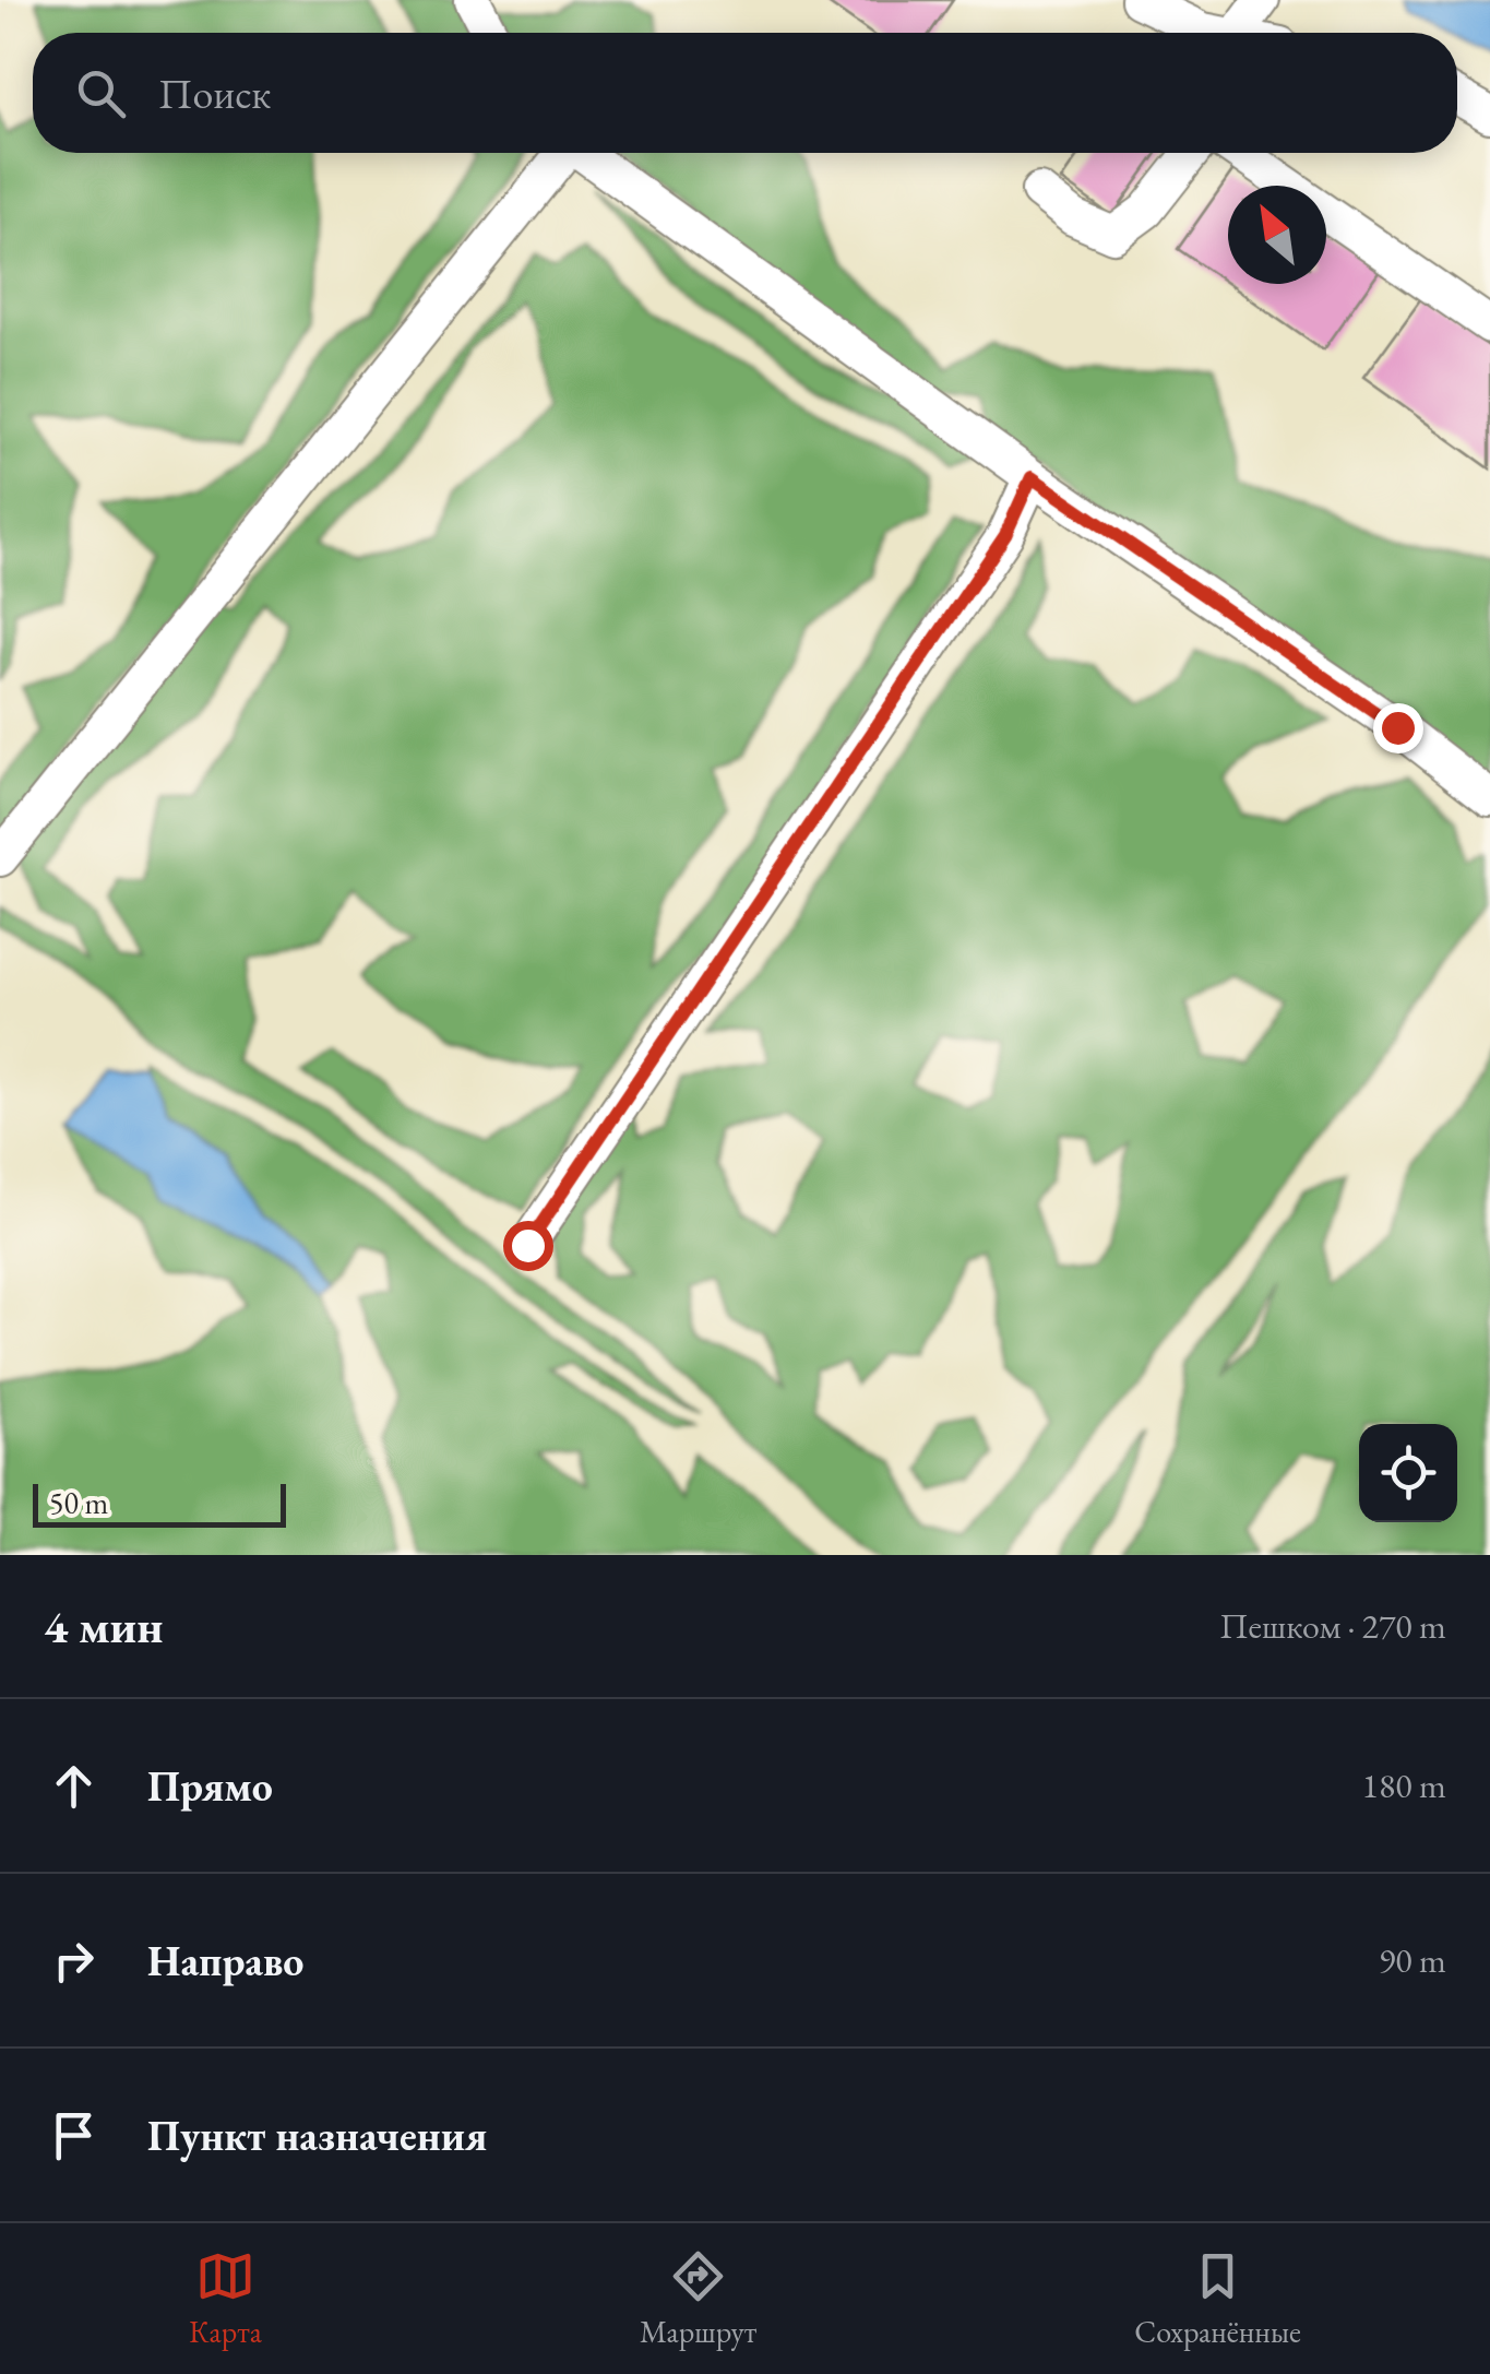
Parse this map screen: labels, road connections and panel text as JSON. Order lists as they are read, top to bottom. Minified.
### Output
{"scale_bar":"50 m","north":"top left","page":{"search":"Поиск","scale":"50 m","heading":["4 мин","Пешком · 270 m"],"list":[["Прямо","180 m"],["Направо","90 m"],"Пункт назначения"],"nav":["Карта","Маршрут","Сохранённые"]}}
